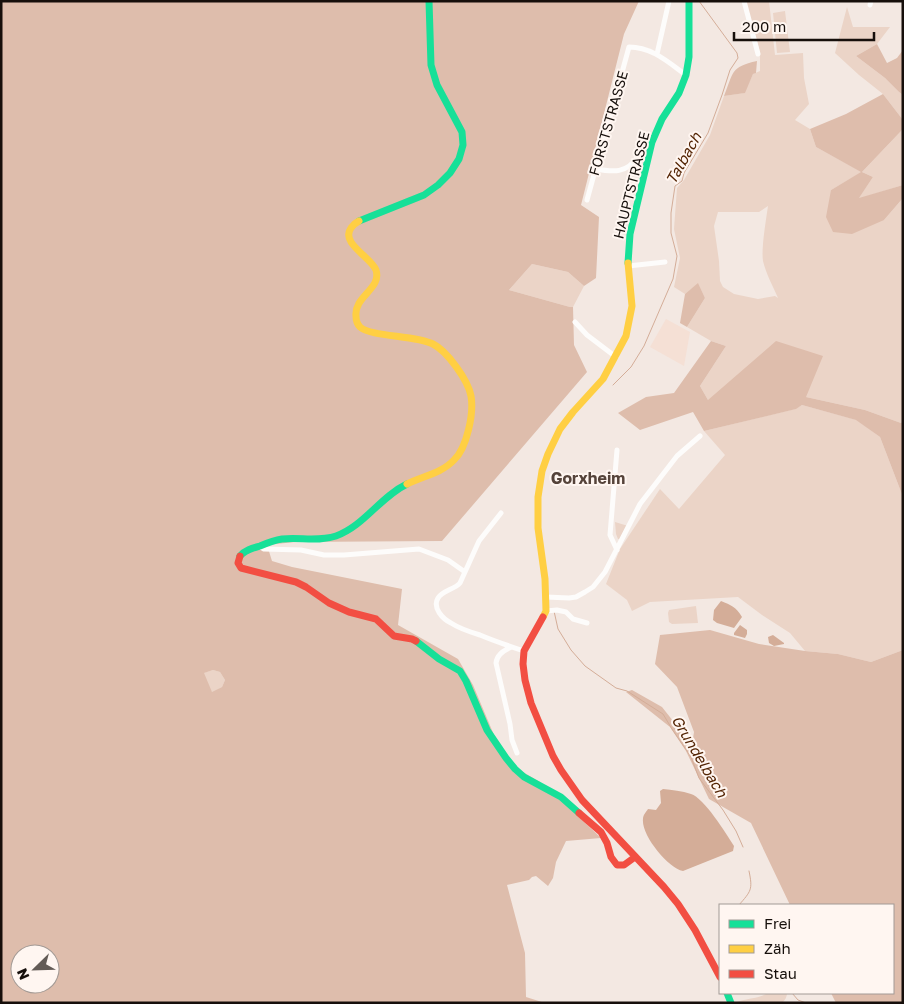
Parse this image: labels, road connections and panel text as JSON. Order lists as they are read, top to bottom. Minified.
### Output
{"streets":{"street":["FORSTSTRASSE","HAUPTSTRASSE"]},"districts":["Gorxheim"],"water":["Talbach","Grundelbach"],"legend":["Frei","Zäh","Stau"],"scale_bar":"200 m","north":"bottom left"}
